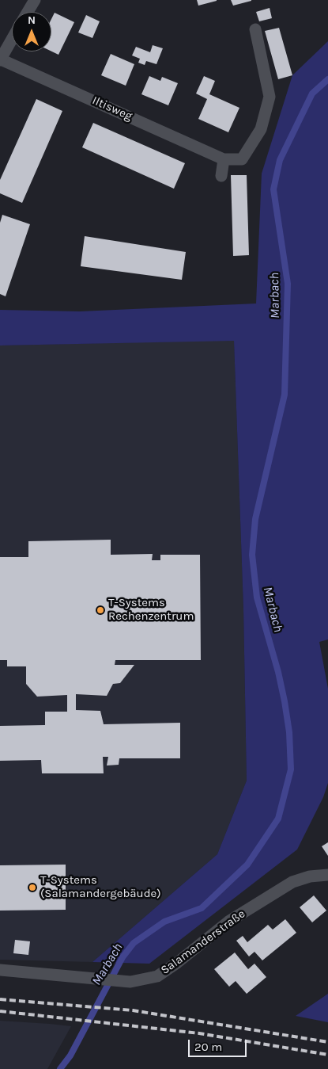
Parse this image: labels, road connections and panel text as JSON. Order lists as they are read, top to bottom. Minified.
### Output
{"streets":{"street":["Iltisweg","Salamanderstraße"]},"water":["Marbach"],"places":["T-Systems Rechenzentrum","T-Systems (Salamandergebäude)"],"scale_bar":"20 m","north":"top"}
